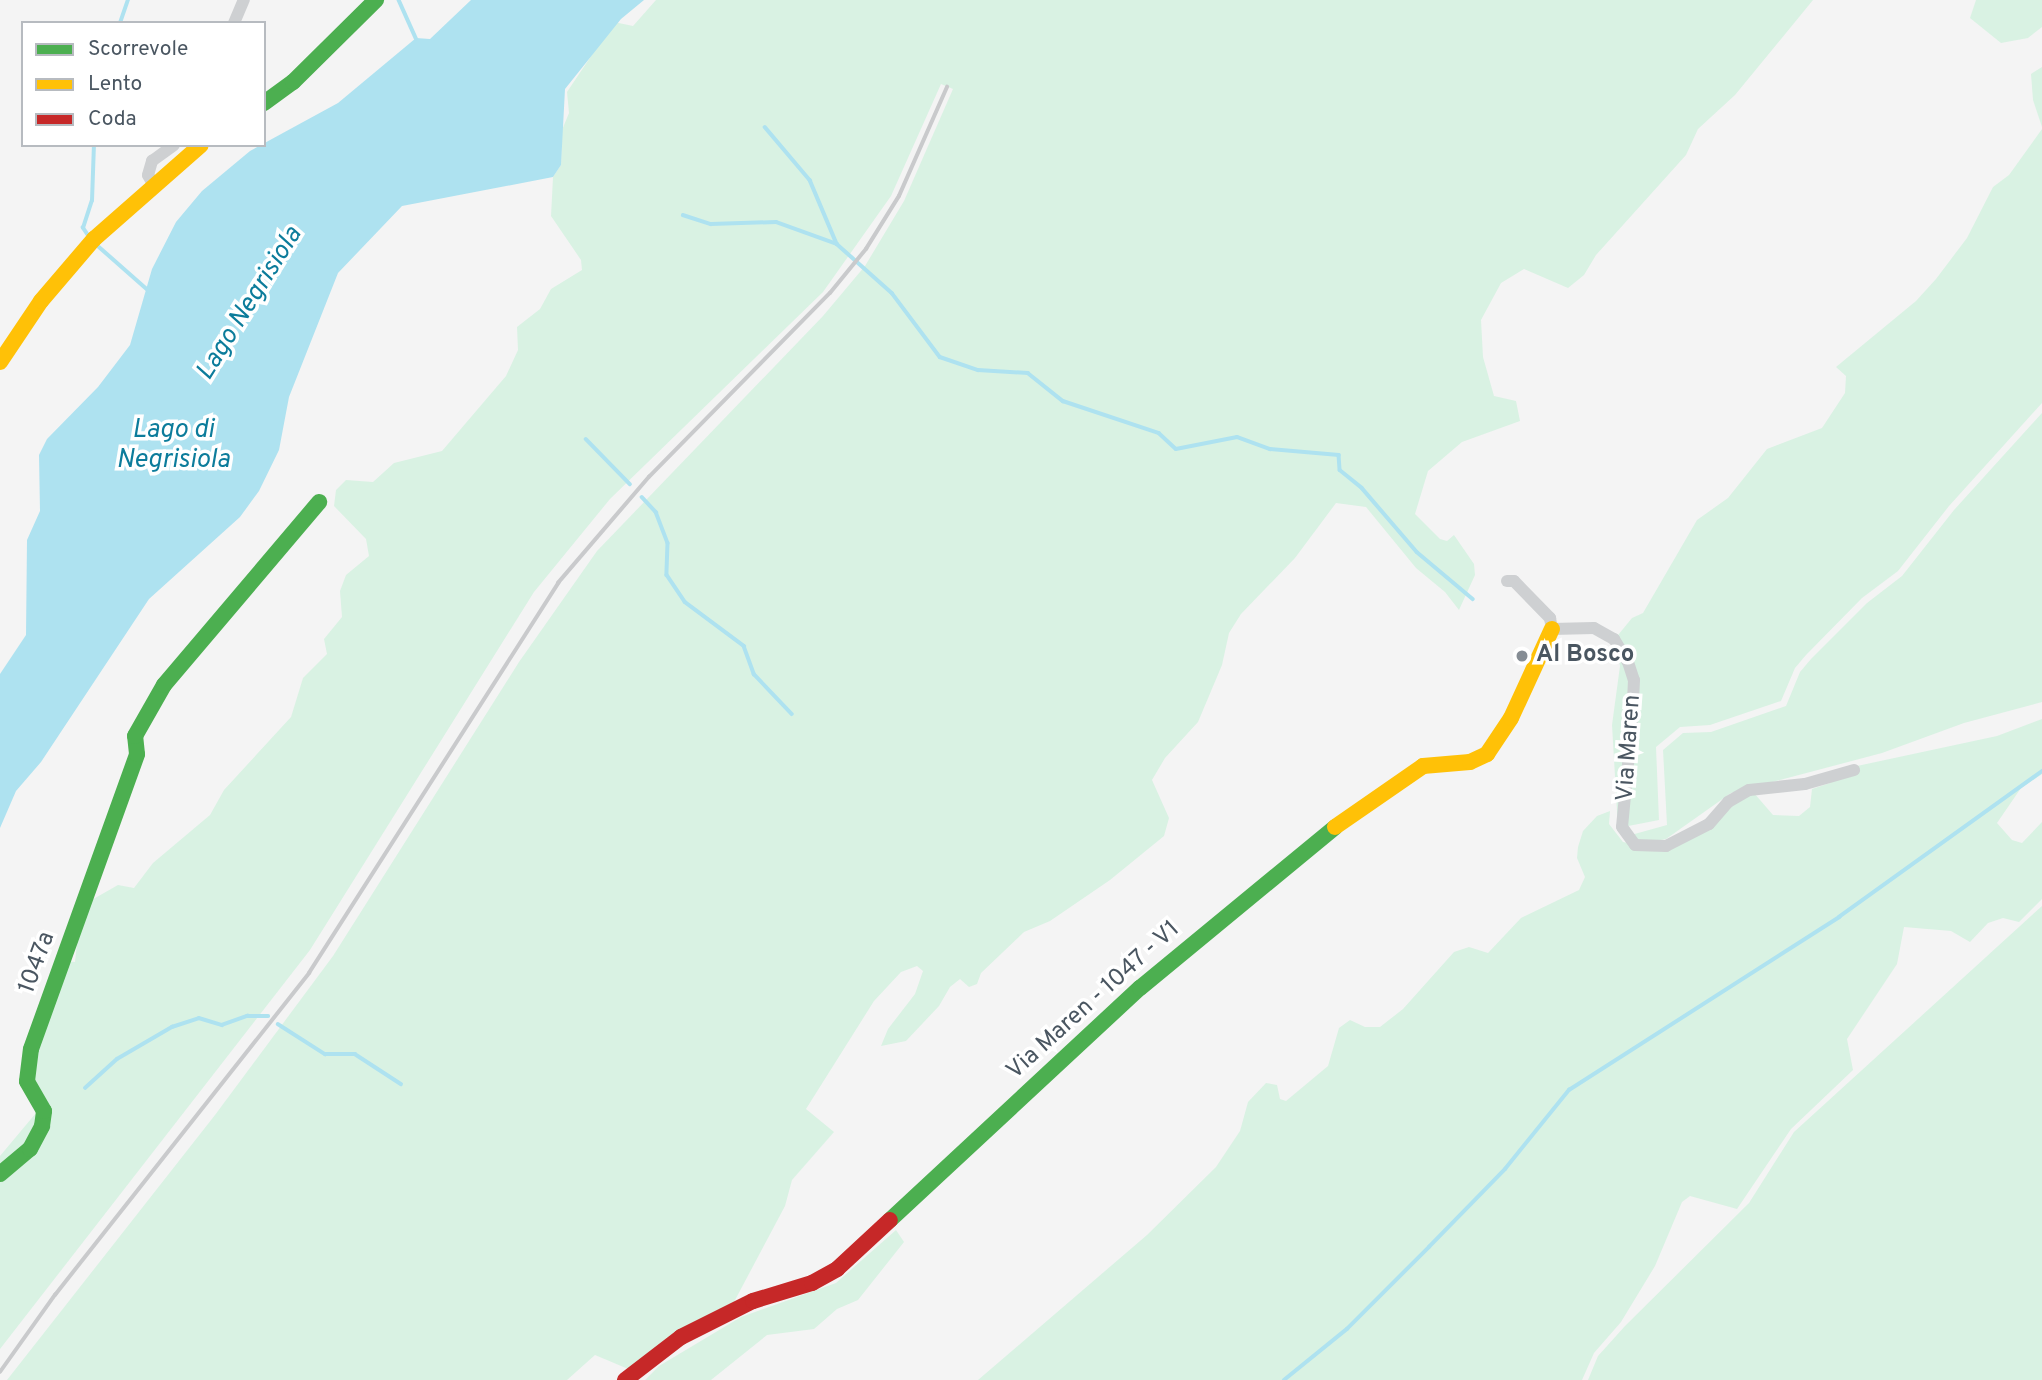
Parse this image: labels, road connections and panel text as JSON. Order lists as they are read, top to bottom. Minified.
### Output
{"streets":{"street":["Via Maren","1047a","Via Maren - 1047 - V1"]},"crossings":[["Via Maren","Via Maren - 1047 - V1"]],"water":["Lago Negrisiola","Lago di Negrisiola"],"places":["Al Bosco"],"legend":["Scorrevole","Lento","Coda"]}
